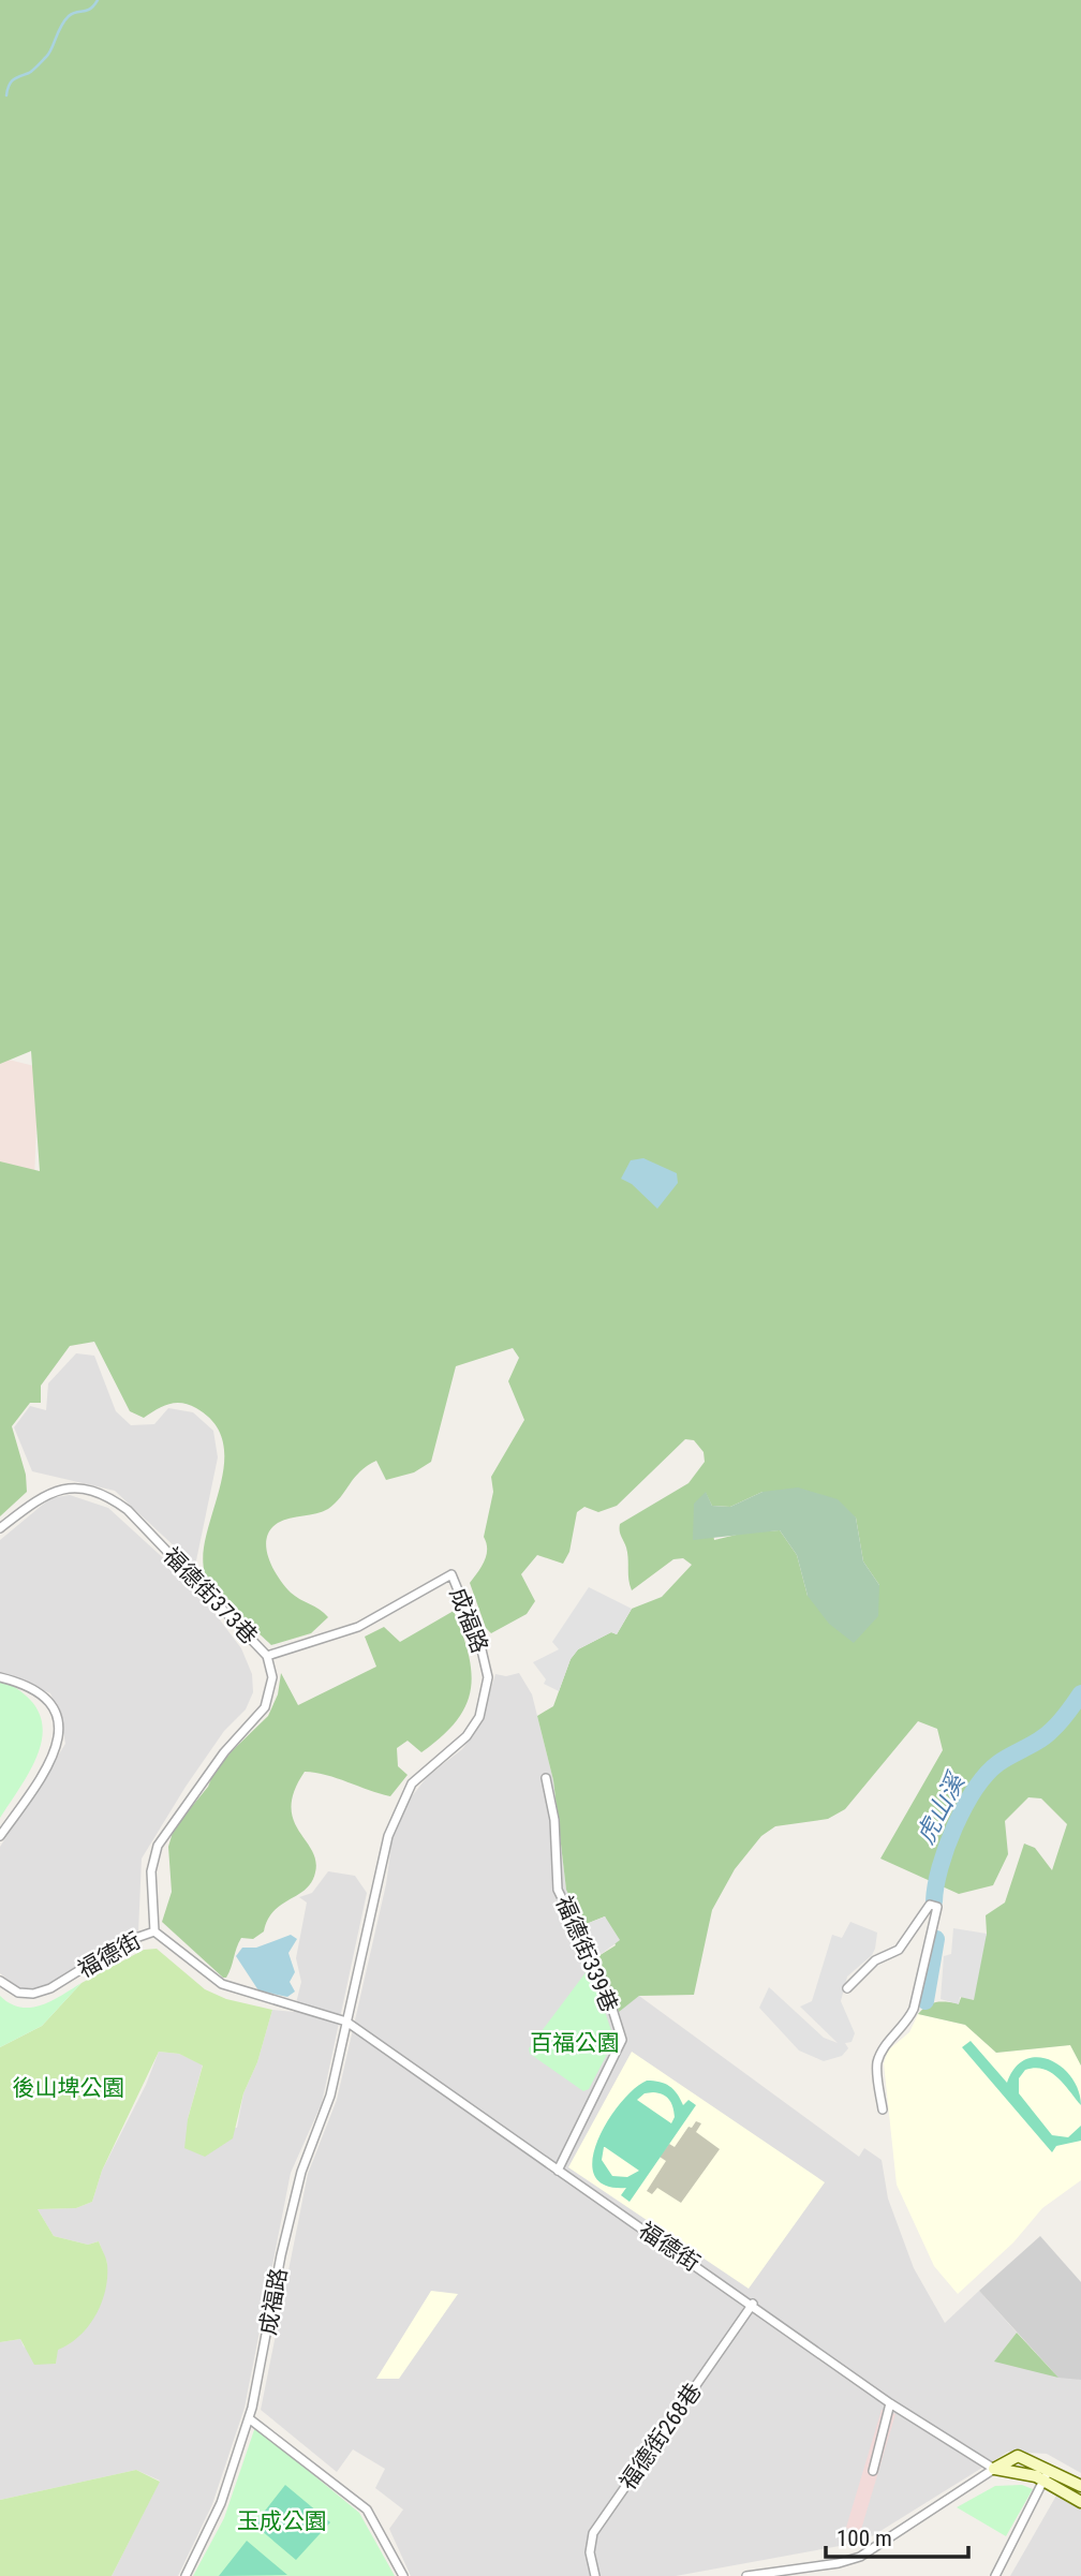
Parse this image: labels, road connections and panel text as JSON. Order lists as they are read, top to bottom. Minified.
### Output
{"streets":{"street":["福德街373巷","成福路","福德街339巷","福德街","福德街268巷"]},"crossings":[["福德街373巷","成福路"],["福德街373巷","福德街"],["成福路","福德街"],["福德街339巷","福德街"],["福德街","福德街268巷"]],"water":["虎山溪"],"parks":["百福公園","後山埤公園","玉成公園"],"scale_bar":"100 m"}
